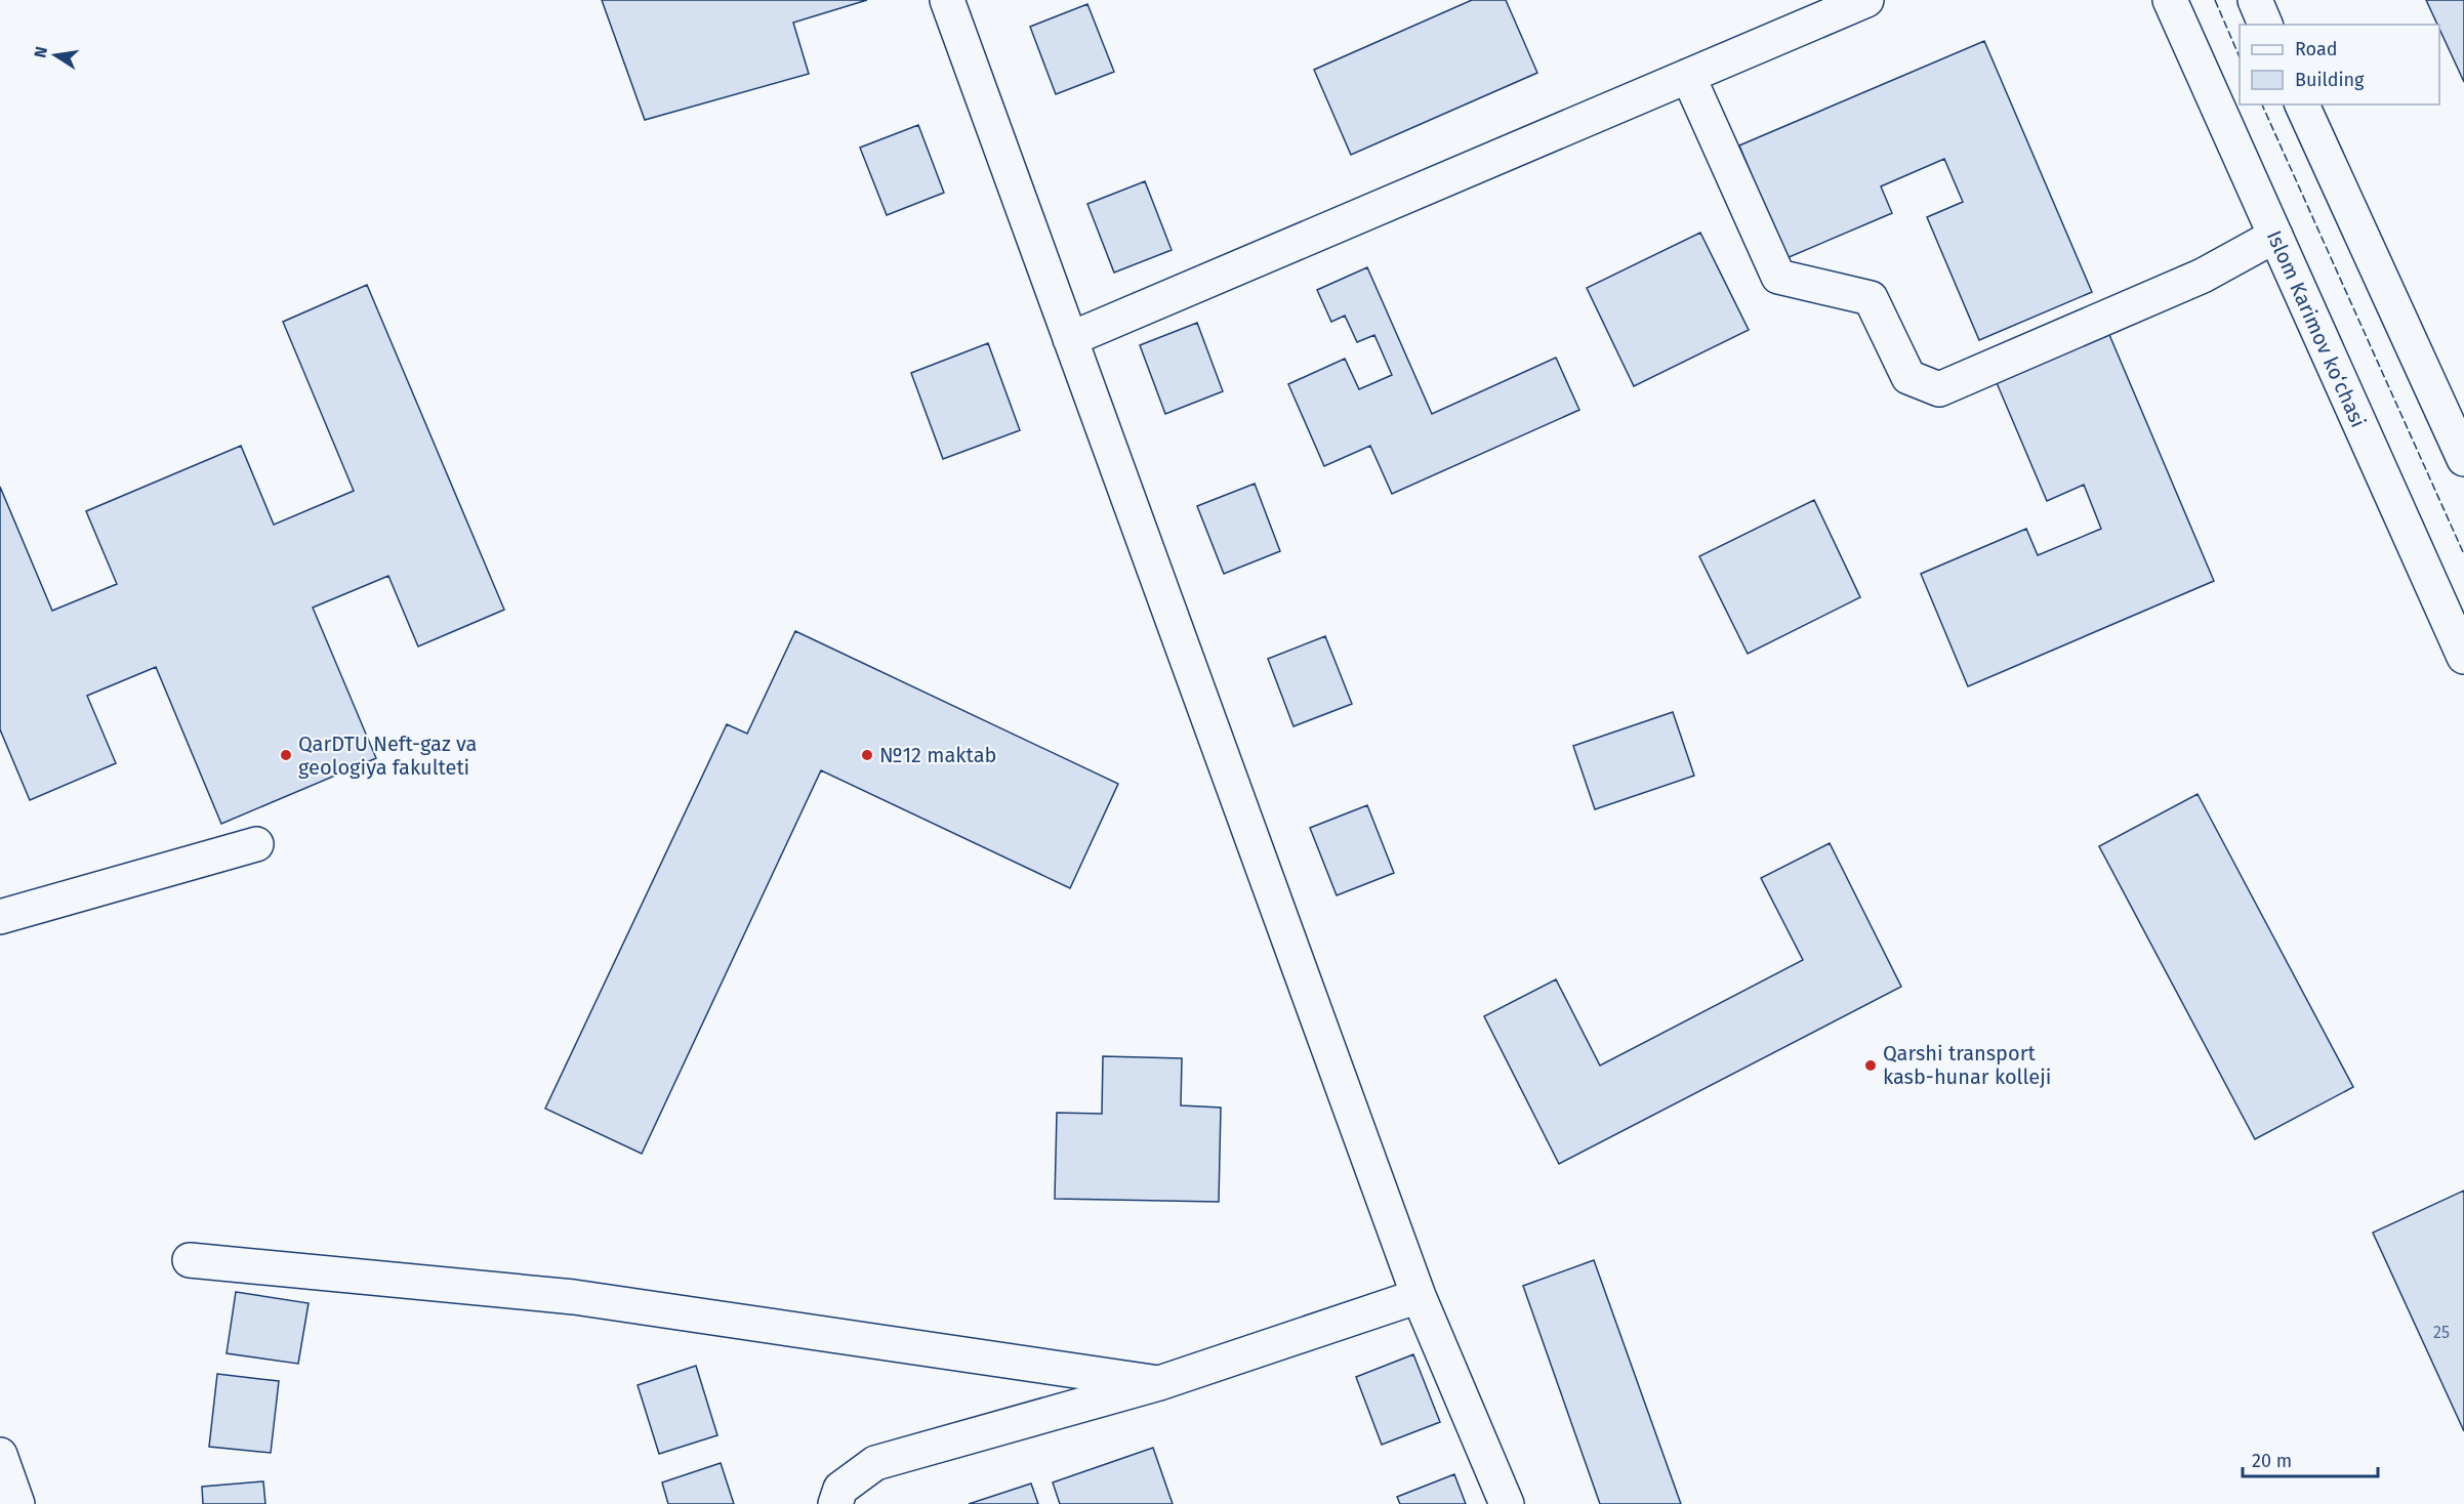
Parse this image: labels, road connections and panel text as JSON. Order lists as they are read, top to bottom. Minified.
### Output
{"streets":{"street":["Islom Karimov ko‘chasi"]},"places":["QarDTU Neft-gaz va geologiya fakulteti","№12 maktab","Qarshi transport kasb-hunar kolleji"],"house_numbers":["25"],"legend":["Road","Building"],"scale_bar":"20 m","north":"left"}
